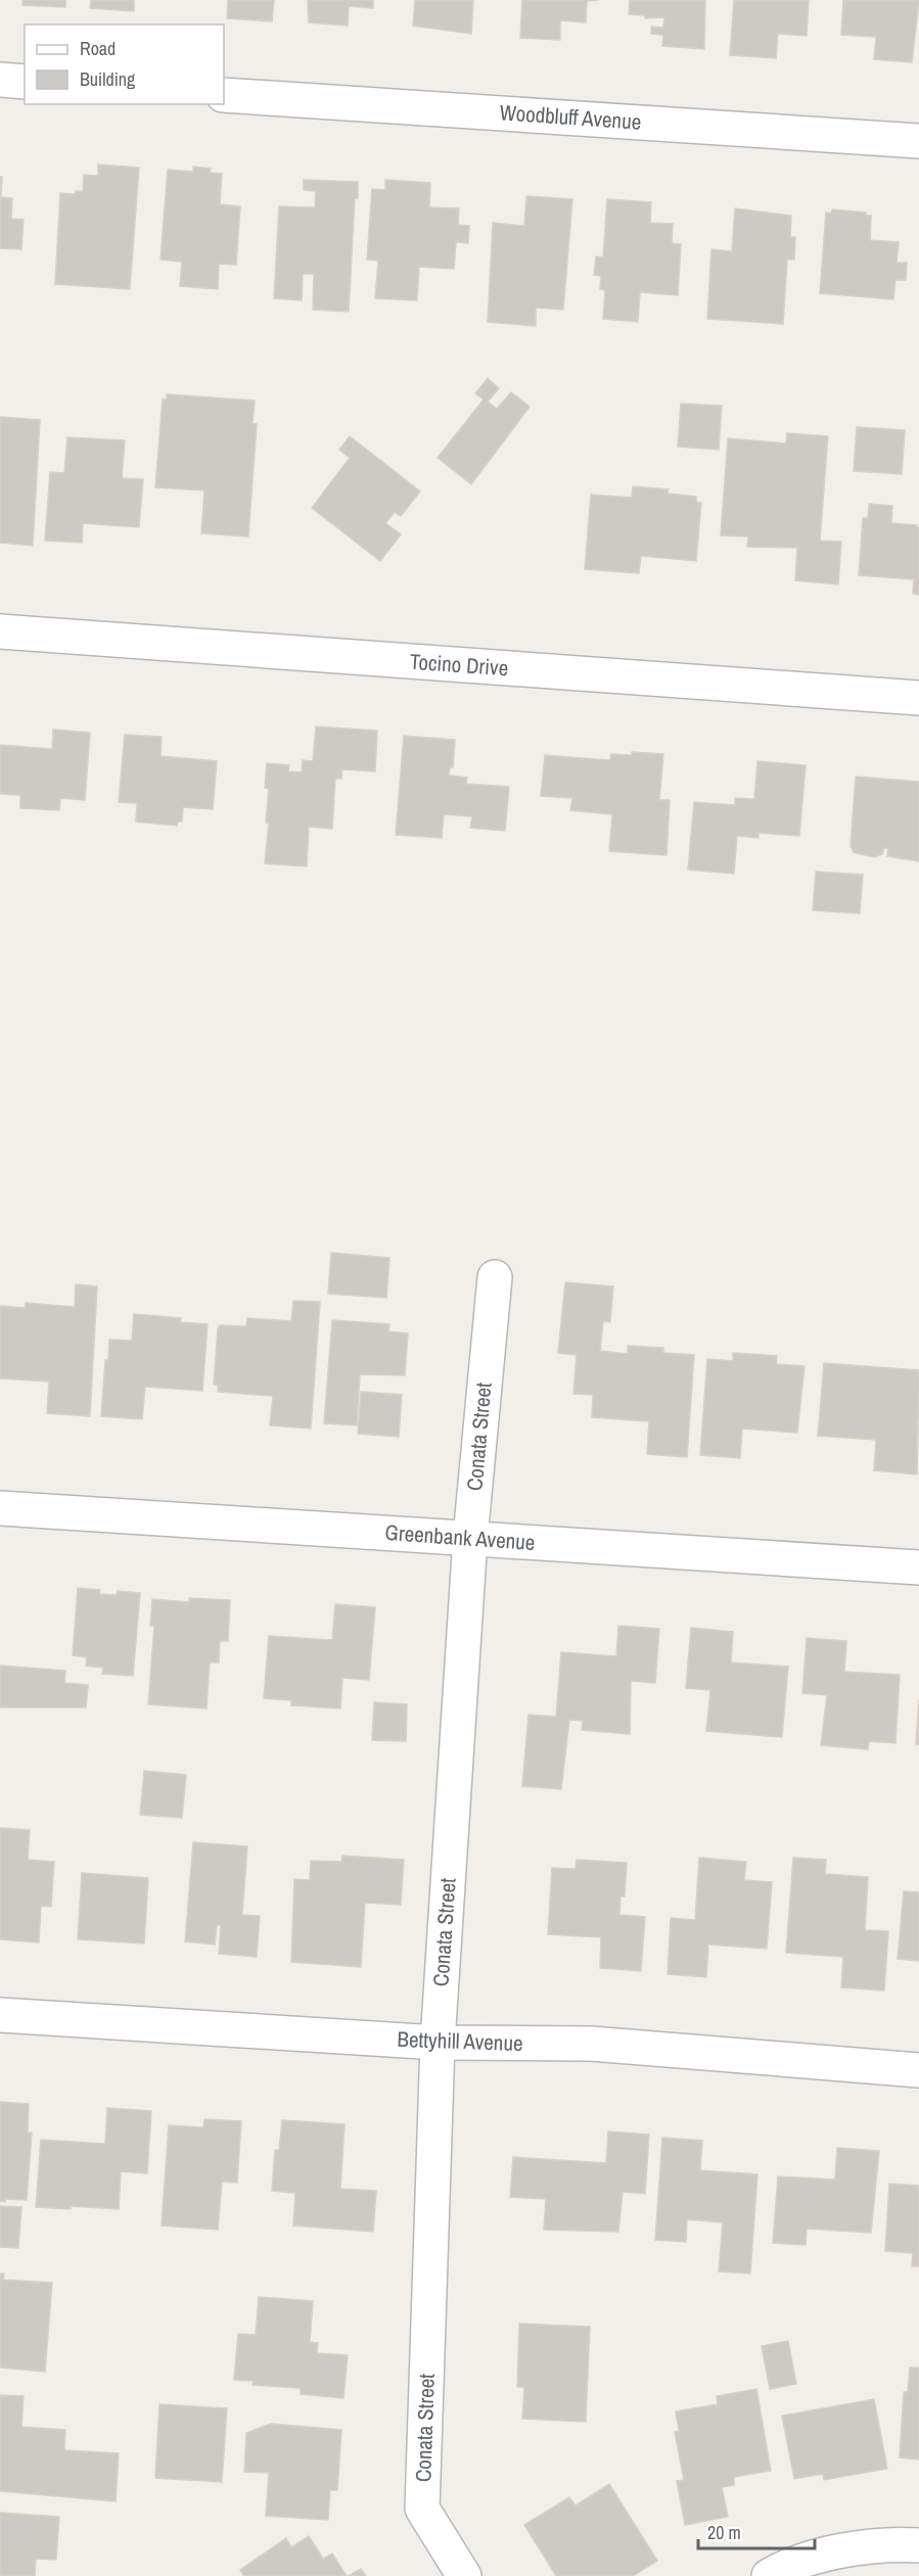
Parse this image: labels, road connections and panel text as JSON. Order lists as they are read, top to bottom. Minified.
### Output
{"streets":{"street":["Woodbluff Avenue","Tocino Drive","Conata Street","Greenbank Avenue","Bettyhill Avenue"]},"crossings":[["Conata Street","Greenbank Avenue"],["Conata Street","Bettyhill Avenue"]],"legend":["Road","Building"],"scale_bar":"20 m"}
